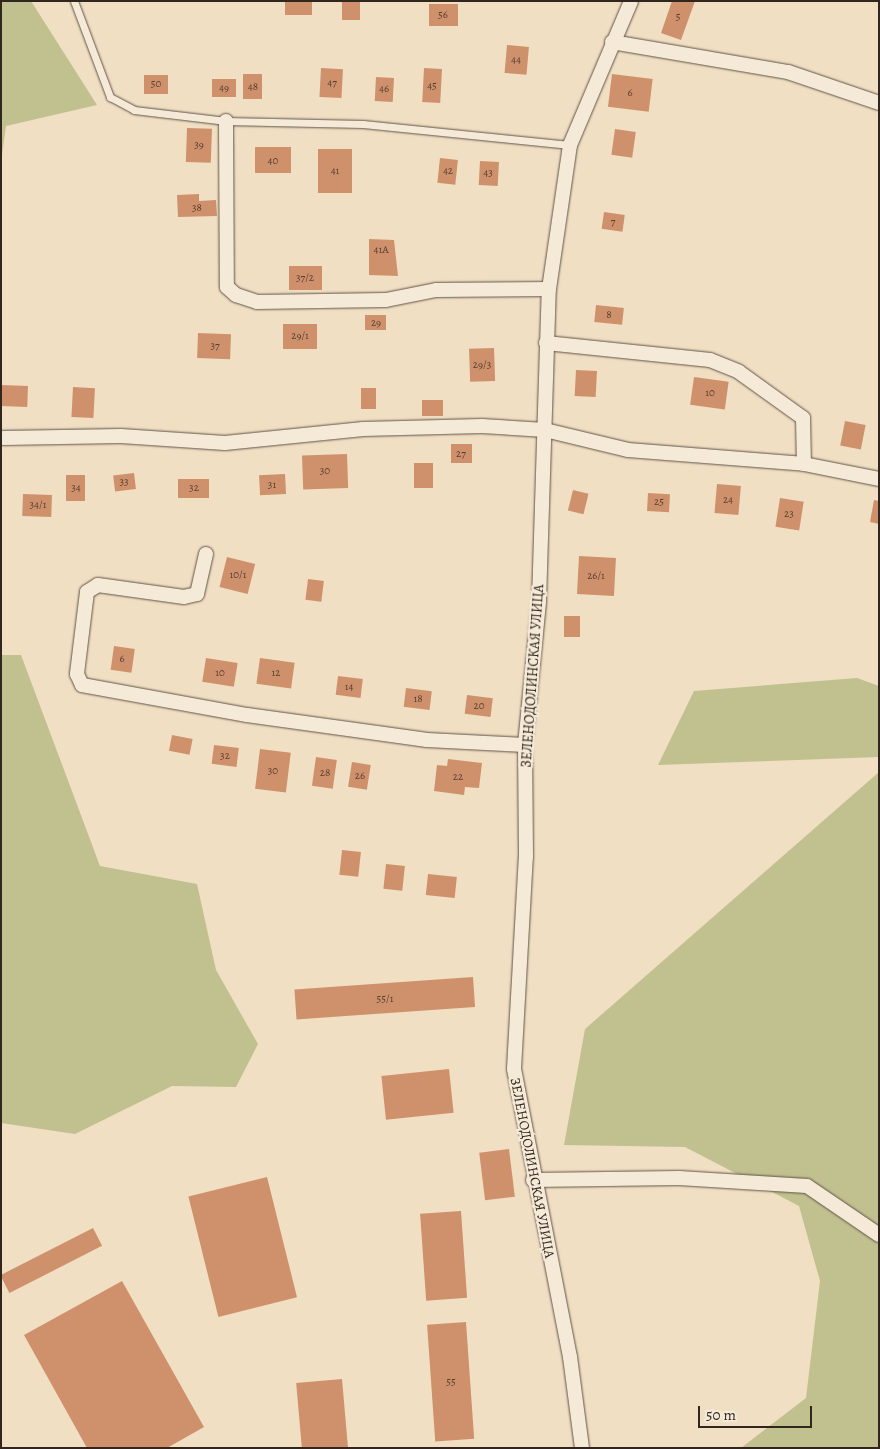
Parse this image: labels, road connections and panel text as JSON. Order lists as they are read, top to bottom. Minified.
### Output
{"streets":{"street":["ЗЕЛЕНОДОЛИНСКАЯ УЛИЦА"]},"house_numbers":["56","5","44","47","50","45","48","49","46","6","39","40","41","42","43","38","7","41А","37/2","8","29","29/1","37","29/3","10","27","30","33","31","34","32","24","25","34/1","23","10/1","26/1","6","10","12","14","18","20","32","30","28","26","22","55/1","55"],"scale_bar":"50 m"}
